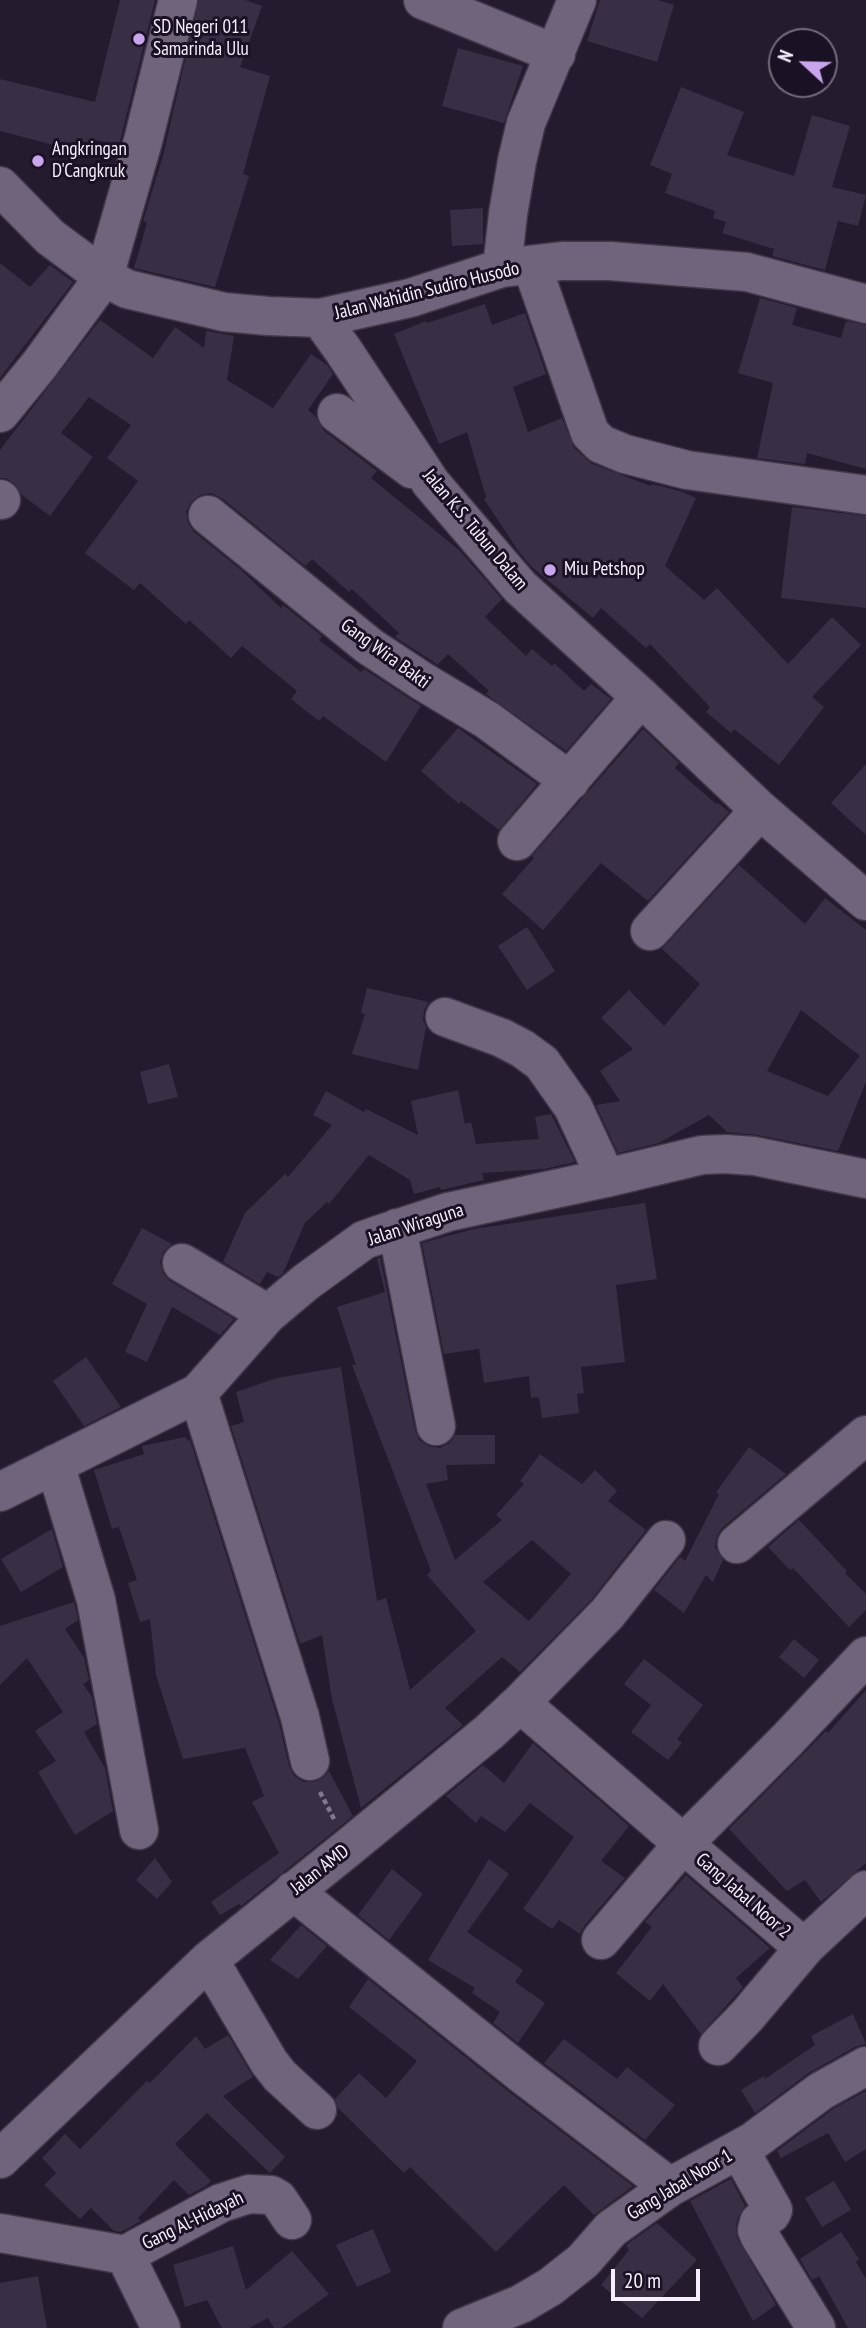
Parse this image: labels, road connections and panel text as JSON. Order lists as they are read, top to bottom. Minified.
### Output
{"streets":{"street":["Jalan Wahidin Sudiro Husodo","Jalan K.S. Tubun Dalam","Gang Wira Bakti","Jalan Wiraguna","Jalan AMD","Gang Jabal Noor 2","Gang Jabal Noor 1","Gang Al-Hidayah"]},"crossings":[["Jalan Wahidin Sudiro Husodo","Jalan K.S. Tubun Dalam"],["Jalan AMD","Gang Jabal Noor 2"]],"places":["SD Negeri 011 Samarinda Ulu","Angkringan D'Cangkruk","Miu Petshop"],"scale_bar":"20 m","north":"left"}
